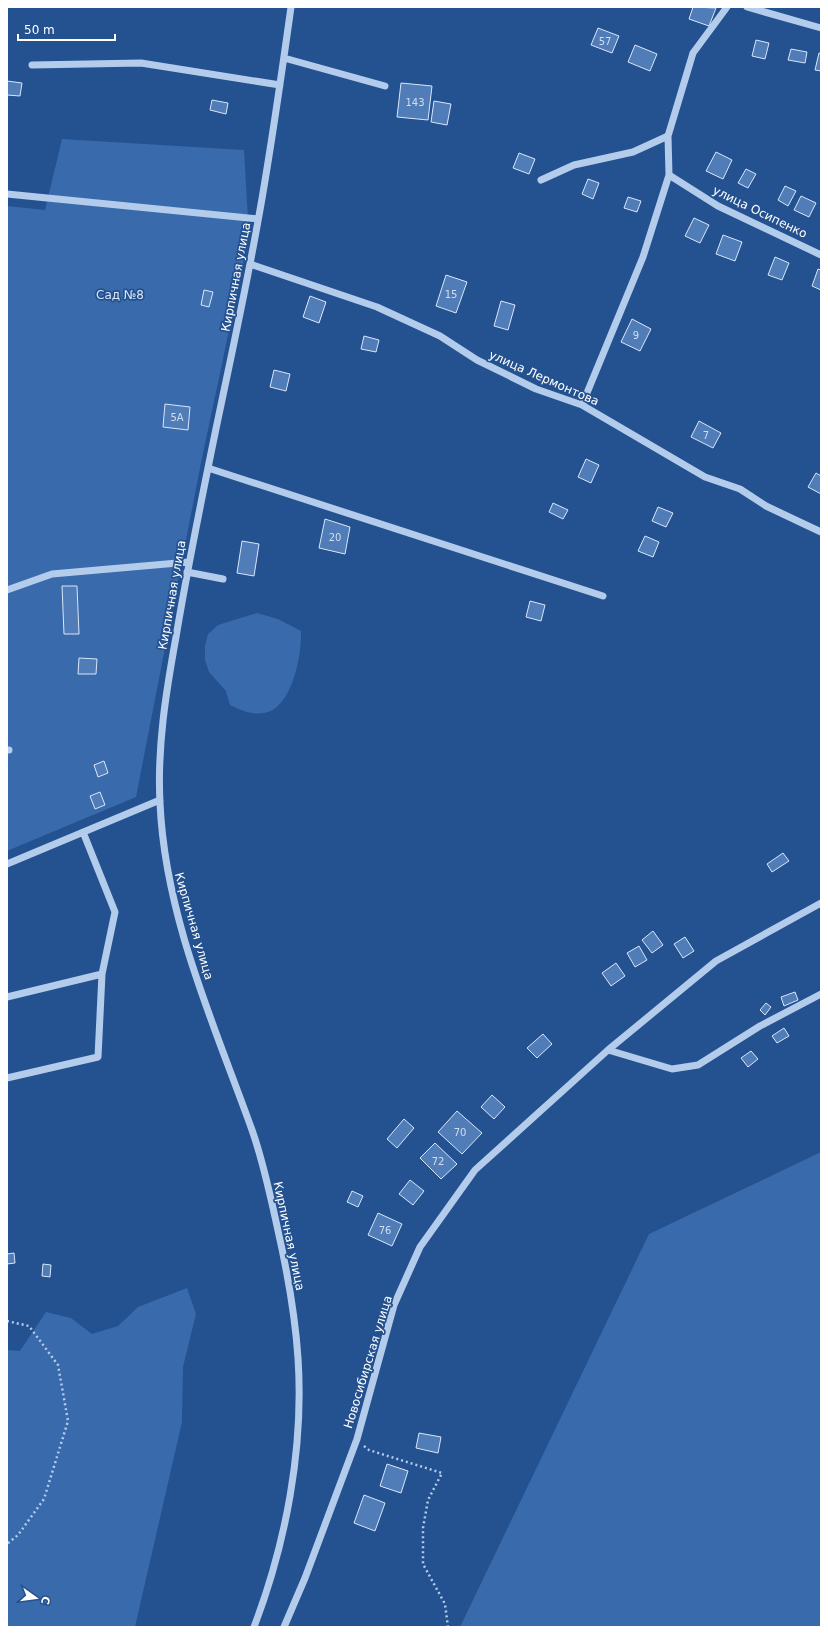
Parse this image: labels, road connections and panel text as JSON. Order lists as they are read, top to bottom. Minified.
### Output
{"streets":{"street":["улица Осипенко","Кирпичная улица","улица Лермонтова","Новосибирская улица"]},"crossings":[["Кирпичная улица","улица Лермонтова"]],"parks":["Сад №8"],"house_numbers":["57","143","15","9","5А","7","20","70","72","76"],"scale_bar":"50 m","north":"right"}
